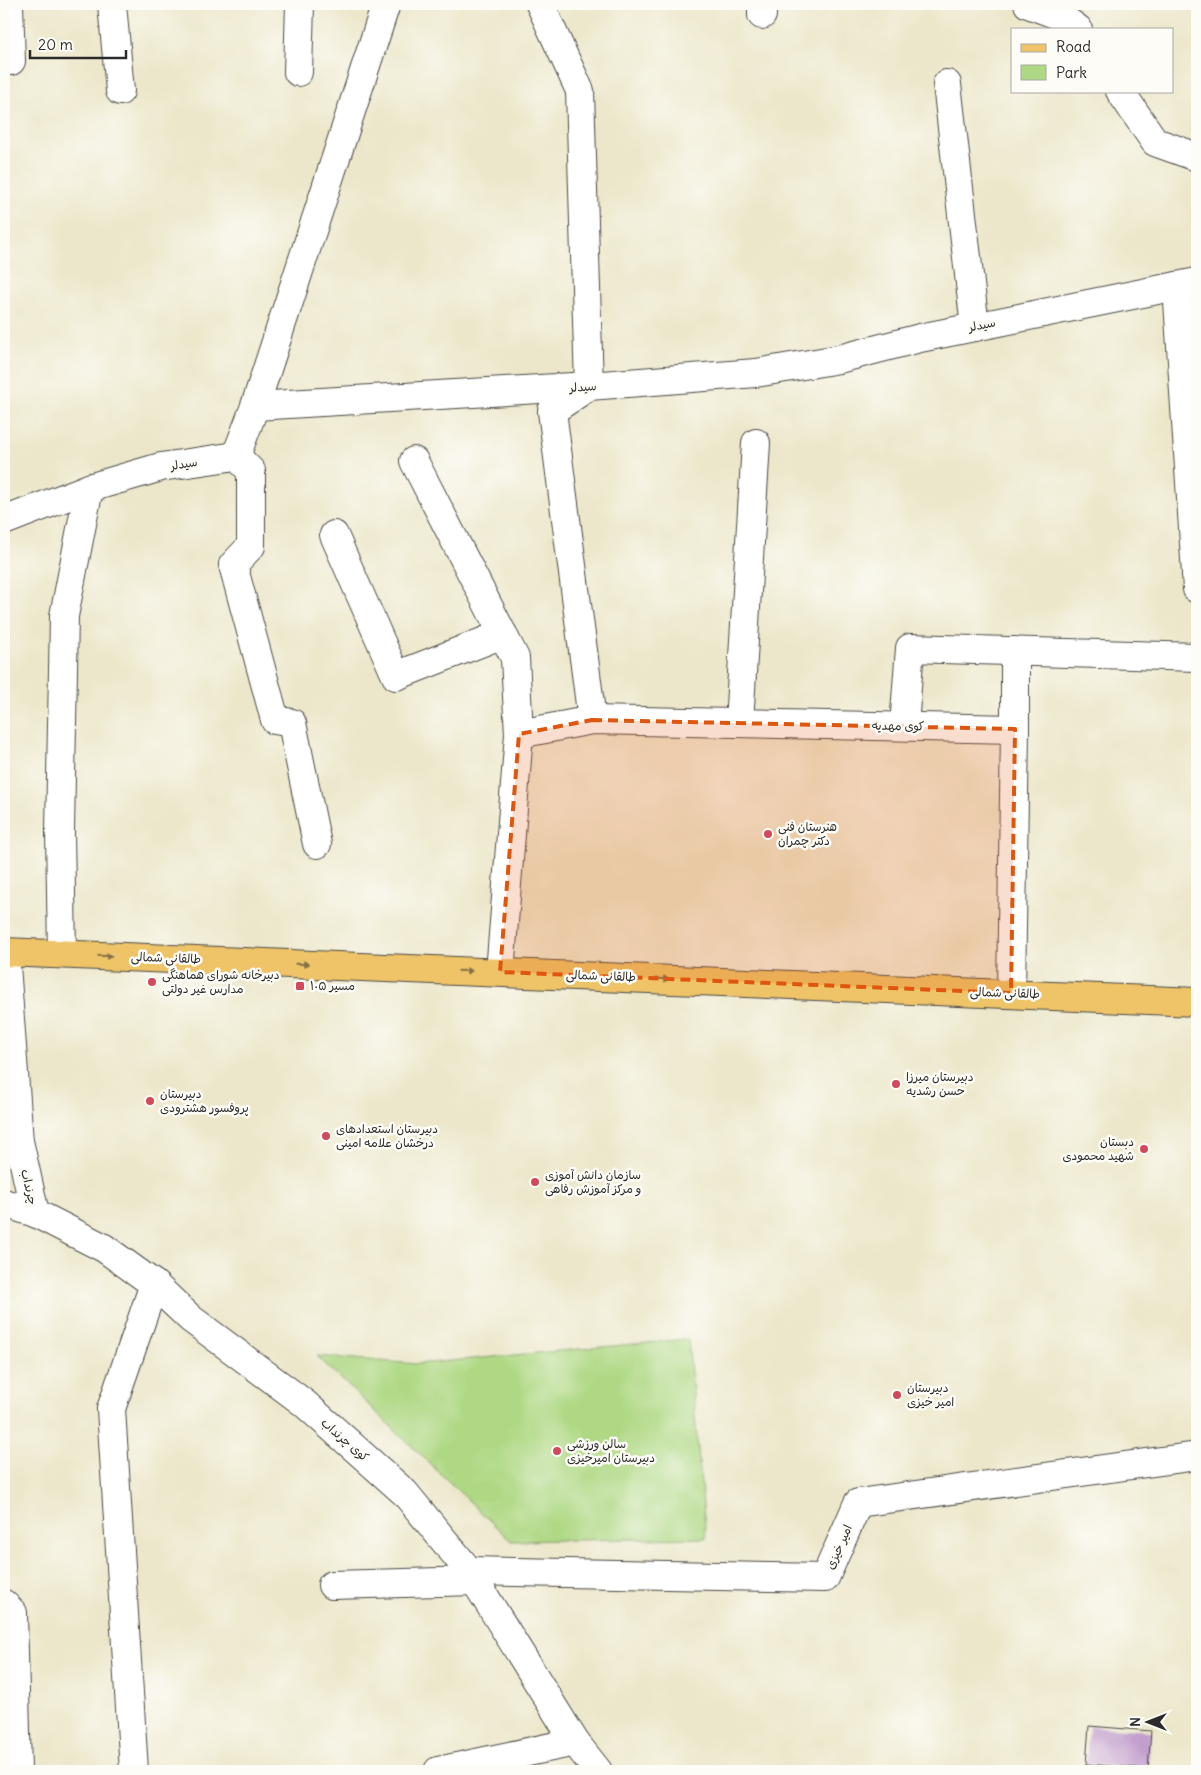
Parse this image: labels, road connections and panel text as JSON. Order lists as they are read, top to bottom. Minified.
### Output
{"streets":{"main road":["طالقانی شمالی"],"street":["سیدلر","کوی ‌‌‌مهدیه","چرنداب","کوی چرنداب","امیر خیزی"]},"crossings":[["طالقانی شمالی","چرنداب"],["چرنداب","کوی چرنداب"],["کوی چرنداب","امیر خیزی"]],"one_way":["طالقانی شمالی"],"places":{"other":["هنرستان فنی دکتر چمران","دبیرخانه شورای هماهنگی مدارس غیر دولتی","دبیرستان میرزا حسن رشدیه","دبیرستان پروفسور هشترودی","دبیرستان استعدادهای درخشان علامه امینی","دبستان شهید محمودی","سازمان دانش آموزی و مرکز آموزش رفاهی","دبیرستان امیر خیزی","سالن ورزشی دبیرستان امیرخیزی"],"transit":["مسیر ۱۰۵"]},"legend":["Road","Park"],"scale_bar":"20 m","north":"left"}
